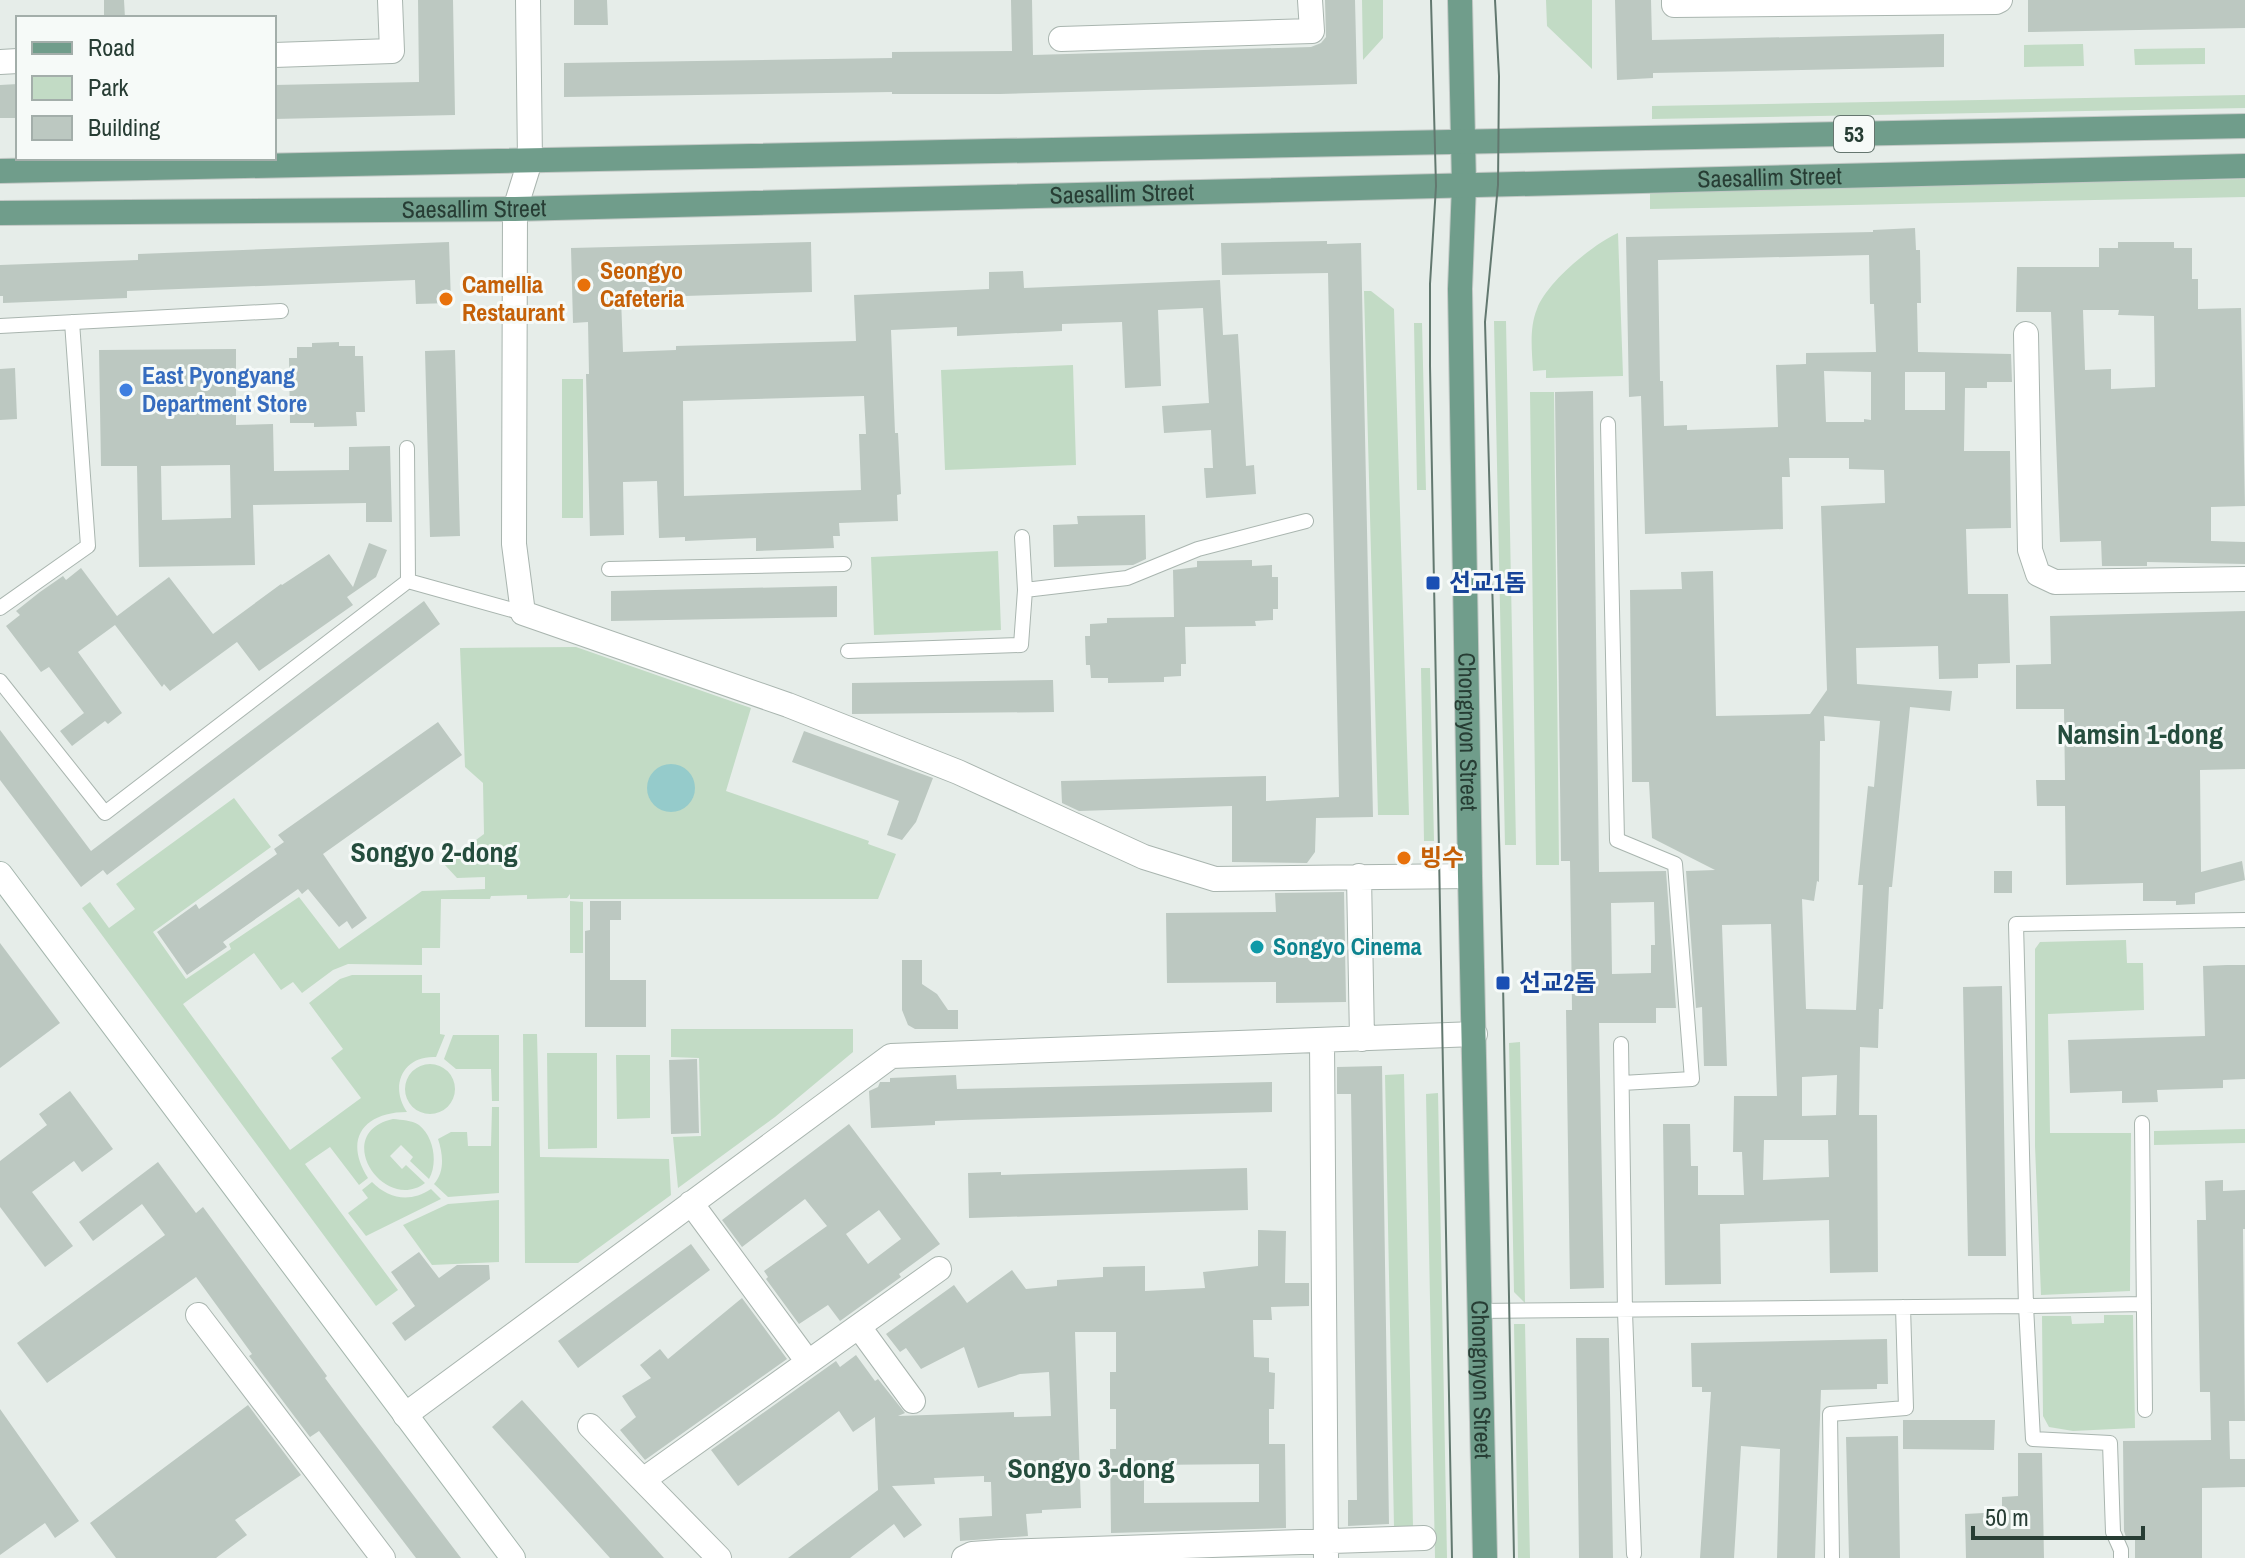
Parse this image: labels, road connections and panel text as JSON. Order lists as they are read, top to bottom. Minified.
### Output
{"streets":{"main road":["53","Saesallim Street","Chongnyon Street"]},"crossings":[["Saesallim Street","Chongnyon Street"]],"districts":["Namsin 1-dong","Songyo 2-dong","Songyo 3-dong"],"places":{"other":["Seongyo Cafeteria","Camellia Restaurant","East Pyongyang Department Store","빙수","Songyo Cinema"],"transit":["선교1돔","선교2돔"]},"legend":["Road","Park","Building"],"scale_bar":"50 m"}
